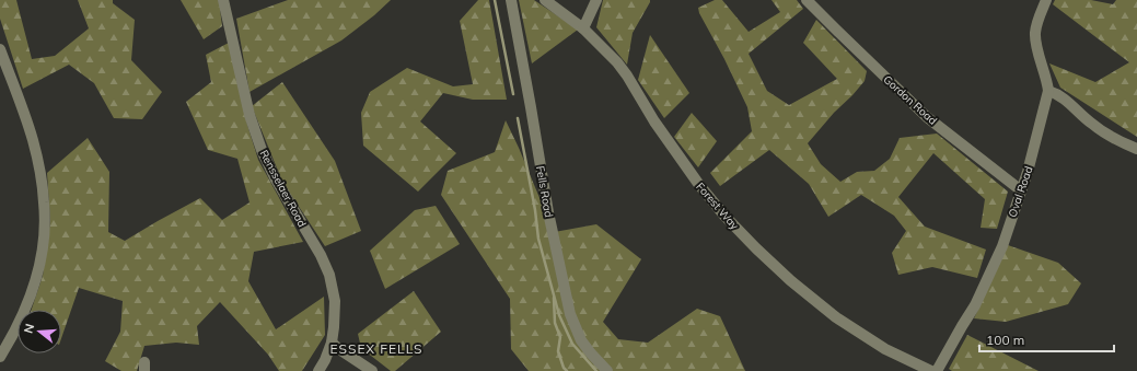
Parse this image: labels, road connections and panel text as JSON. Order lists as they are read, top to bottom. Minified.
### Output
{"streets":{"street":["Gordon Road","Rensselaer Road","Fells Road","Oval Road","Forest Way"]},"crossings":[["Gordon Road","Oval Road"]],"districts":["ESSEX FELLS"],"scale_bar":"100 m","north":"left"}
